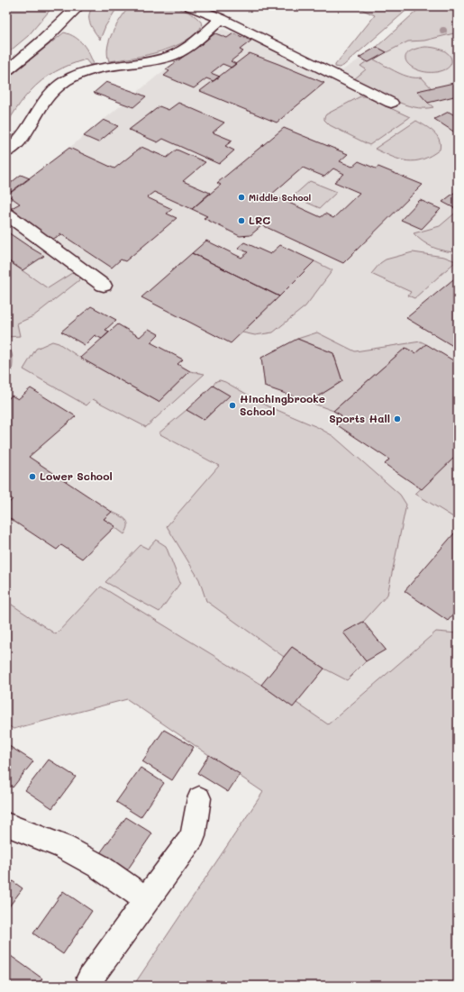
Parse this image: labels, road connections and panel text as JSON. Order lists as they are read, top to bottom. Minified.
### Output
{"places":["Middle School","LRC","Hinchingbrooke School","Sports Hall","Lower School"]}
